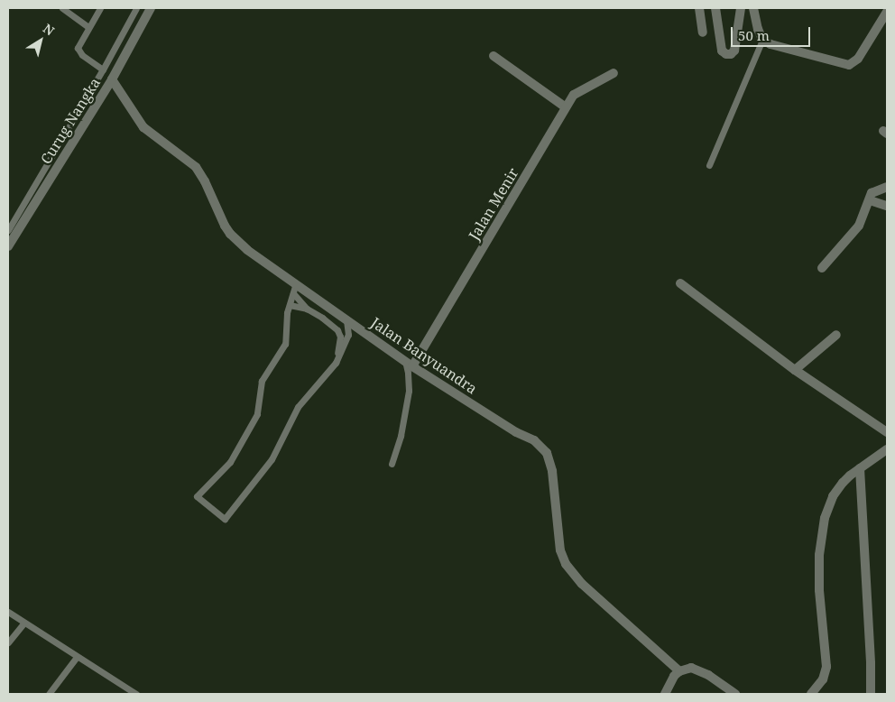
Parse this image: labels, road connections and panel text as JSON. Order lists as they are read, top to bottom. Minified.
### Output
{"streets":{"street":["Curug Nangka","Jalan Menir","Jalan Banyuandra"]},"crossings":[["Curug Nangka","Jalan Banyuandra"],["Jalan Menir","Jalan Banyuandra"]],"scale_bar":"50 m","north":"top right"}
